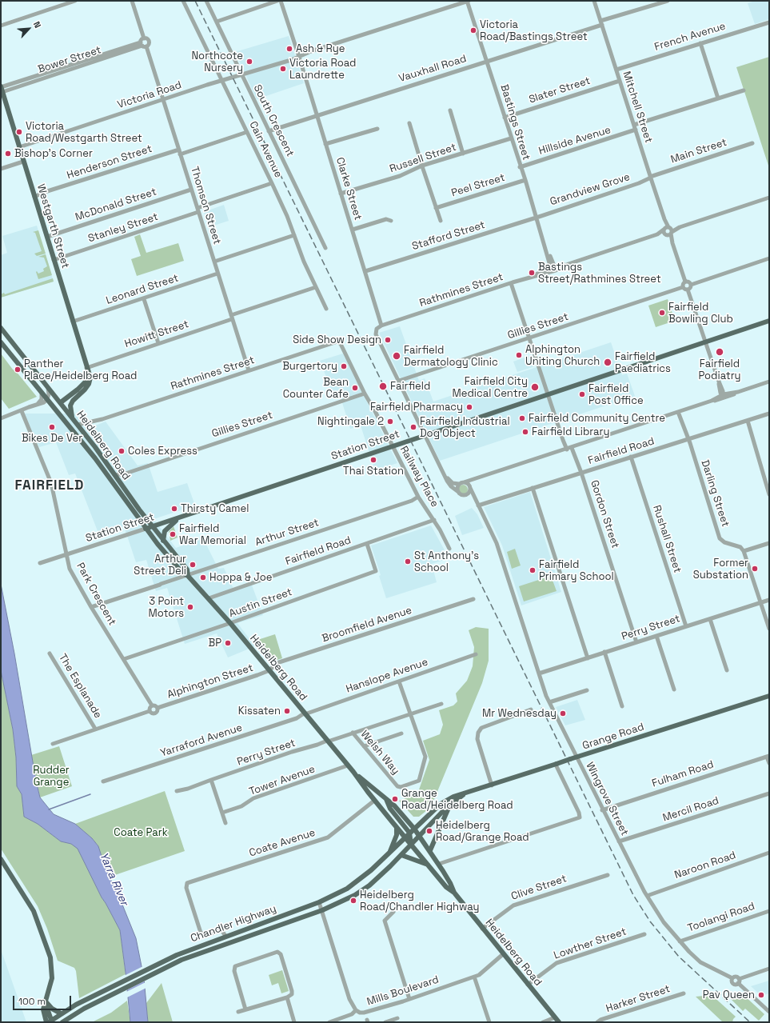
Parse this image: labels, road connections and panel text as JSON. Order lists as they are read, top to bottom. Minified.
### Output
{"streets":{"main road":["Westgarth Street","Heidelberg Road","Station Street","Grange Road","Chandler Highway"],"street":["French Avenue","Bower Street","Vauxhall Road","Slater Street","Victoria Road","Mitchell Street","South Crescent","Bastings Street","Hillside Avenue","Cain Avenue","Main Street","Russell Street","Henderson Street","Peel Street","Clarke Street","Grandview Grove","McDonald Street","Thomson Street","Stanley Street","Stafford Street","Leonard Street","Rathmines Street","Gillies Street","Howitt Street","Fairfield Road","Railway Place","Darling Street","Gordon Street","Arthur Street","Rushall Street","Park Crescent","Austin Street","Broomfield Avenue","Perry Street","Hanslope Avenue","Alphington Street","The Esplanade","Yarraford Avenue","Welsh Way","Fulham Road","Tower Avenue","Wingrove Street","Mercil Road","Coate Avenue","Naroon Road","Clive Street","Toolangi Road","Lowther Street","Mills Boulevard","Harker Street"]},"crossings":[["French Avenue","Mitchell Street"],["Bower Street","Thomson Street"],["Bower Street","Westgarth Street"],["Vauxhall Road","Mitchell Street"],["Vauxhall Road","South Crescent"],["Vauxhall Road","Bastings Street"],["Vauxhall Road","Clarke Street"],["Slater Street","Mitchell Street"],["Slater Street","Bastings Street"],["Victoria Road","South Crescent"],["Victoria Road","Bastings Street"],["Victoria Road","Cain Avenue"],["Victoria Road","Clarke Street"],["Victoria Road","Thomson Street"],["Victoria Road","Westgarth Street"],["Mitchell Street","Hillside Avenue"],["Mitchell Street","Main Street"],["Mitchell Street","Grandview Grove"],["Mitchell Street","Rathmines Street"],["Mitchell Street","Gillies Street"],["Bastings Street","Hillside Avenue"],["Bastings Street","Russell Street"],["Bastings Street","Peel Street"],["Bastings Street","Grandview Grove"],["Bastings Street","Stafford Street"],["Bastings Street","Rathmines Street"],["Cain Avenue","Howitt Street"],["Main Street","Grandview Grove"],["Russell Street","Clarke Street"],["Henderson Street","Thomson Street"],["Henderson Street","Westgarth Street"],["Clarke Street","Stafford Street"],["Clarke Street","Rathmines Street"],["Grandview Grove","Stafford Street"],["McDonald Street","Thomson Street"],["McDonald Street","Westgarth Street"],["Thomson Street","Stanley Street"],["Thomson Street","Leonard Street"],["Thomson Street","Rathmines Street"],["Thomson Street","Howitt Street"],["Westgarth Street","Stanley Street"],["Westgarth Street","Leonard Street"],["Westgarth Street","Howitt Street"],["Rathmines Street","Gillies Street"],["Rathmines Street","Heidelberg Road"],["Rathmines Street","Railway Place"],["Gillies Street","Heidelberg Road"],["Gillies Street","Railway Place"],["Heidelberg Road","Station Street"],["Heidelberg Road","Fairfield Road"],["Heidelberg Road","Arthur Street"],["Heidelberg Road","Austin Street"],["Heidelberg Road","Broomfield Avenue"],["Heidelberg Road","Perry Street"],["Heidelberg Road","Hanslope Avenue"],["Heidelberg Road","Alphington Street"],["Heidelberg Road","Grange Road"],["Heidelberg Road","Yarraford Avenue"],["Heidelberg Road","Tower Avenue"],["Heidelberg Road","Coate Avenue"],["Heidelberg Road","Clive Street"],["Heidelberg Road","Chandler Highway"],["Heidelberg Road","Lowther Street"],["Heidelberg Road","Mills Boulevard"],["Station Street","Railway Place"],["Station Street","Park Crescent"],["Fairfield Road","Railway Place"],["Fairfield Road","Darling Street"],["Fairfield Road","Gordon Street"],["Fairfield Road","Rushall Street"],["Fairfield Road","Austin Street"],["Fairfield Road","Wingrove Street"],["Railway Place","Arthur Street"],["Gordon Street","Perry Street"],["Arthur Street","Park Crescent"],["Rushall Street","Perry Street"],["Park Crescent","Austin Street"],["Park Crescent","Alphington Street"],["Broomfield Avenue","Alphington Street"],["Perry Street","Welsh Way"],["Perry Street","Wingrove Street"],["Hanslope Avenue","Yarraford Avenue"],["Grange Road","Wingrove Street"],["Grange Road","Chandler Highway"],["Fulham Road","Wingrove Street"],["Wingrove Street","Mercil Road"],["Wingrove Street","Naroon Road"],["Wingrove Street","Toolangi Road"],["Coate Avenue","Chandler Highway"],["Chandler Highway","Mills Boulevard"]],"districts":["FAIRFIELD"],"water":["Yarra River"],"parks":["Rudder Grange","Coate Park"],"places":["Victoria Road/Bastings Street","Ash & Rye","Northcote Nursery","Victoria Road Laundrette","Victoria Road/Westgarth Street","Bishop's Corner","Bastings Street/Rathmines Street","Fairfield Bowling Club","Side Show Design","Fairfield Podiatry","Alphington Uniting Church","Fairfield Dermatology Clinic","Fairfield Paediatrics","Burgertory","Panther Place/Heidelberg Road","Fairfield","Fairfield City Medical Centre","Bean Counter Cafe","Fairfield Post Office","Fairfield Pharmacy","Fairfield Community Centre","Nightingale 2","Bikes De Ver","Fairfield Industrial Dog Object","Fairfield Library","Coles Express","Thai Station","Thirsty Camel","Fairfield War Memorial","St Anthony's School","Arthur Street Deli","Former Substation","Fairfield Primary School","Hoppa & Joe","3 Point Motors","BP","Kissaten","Mr Wednesday","Grange Road/Heidelberg Road","Heidelberg Road/Grange Road","Heidelberg Road/Chandler Highway","Pav Queen"],"scale_bar":"100 m","north":"top right"}
